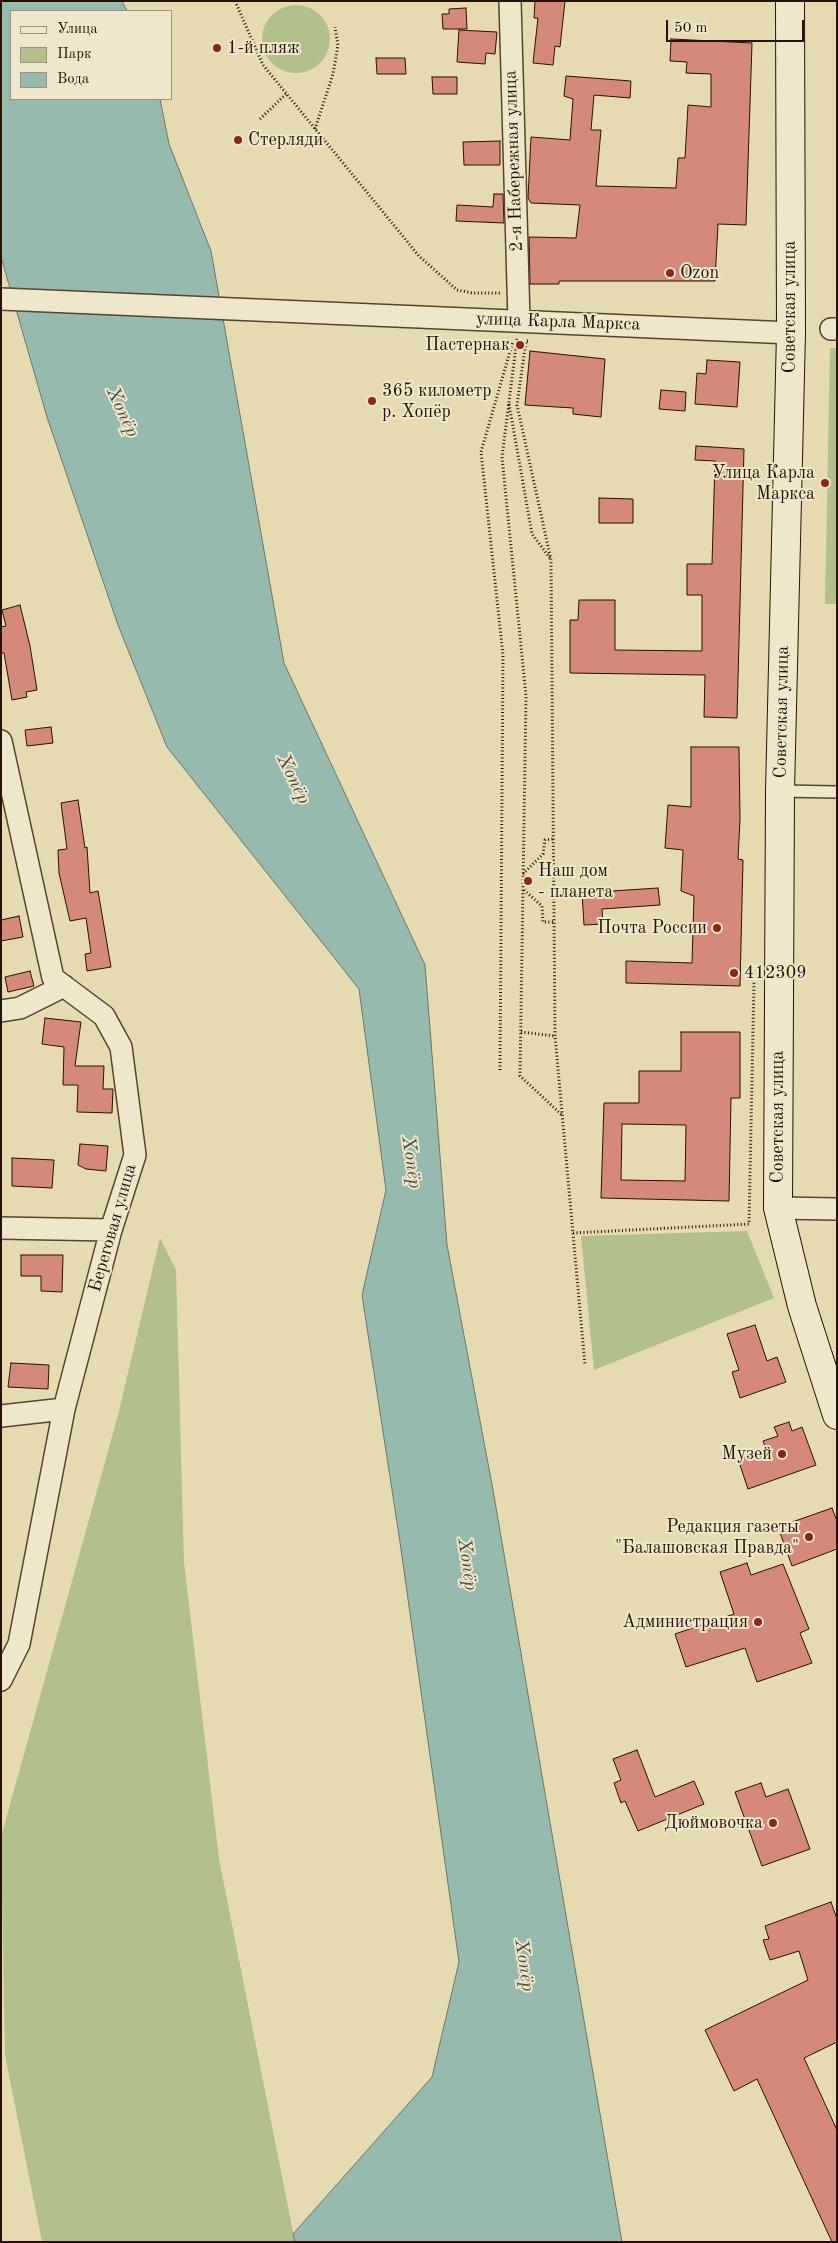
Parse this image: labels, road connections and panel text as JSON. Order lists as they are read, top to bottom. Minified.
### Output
{"streets":{"street":["2-я Набережная улица","Советская улица","улица Карла Маркса","Береговая улица"]},"crossings":[["2-я Набережная улица","улица Карла Маркса"],["Советская улица","улица Карла Маркса"]],"water":["Хопёр"],"places":["1-й пляж","Стерляди","Ozon","Пастернак","365 километр р. Хопёр","Улица Карла Маркса","Наш дом - планета","Почта России","412309","Музей","Редакция газеты \"Балашовская Правда\"","Администрация","Дюймовочка"],"legend":["Улица","Парк","Вода"],"scale_bar":"50 m"}
